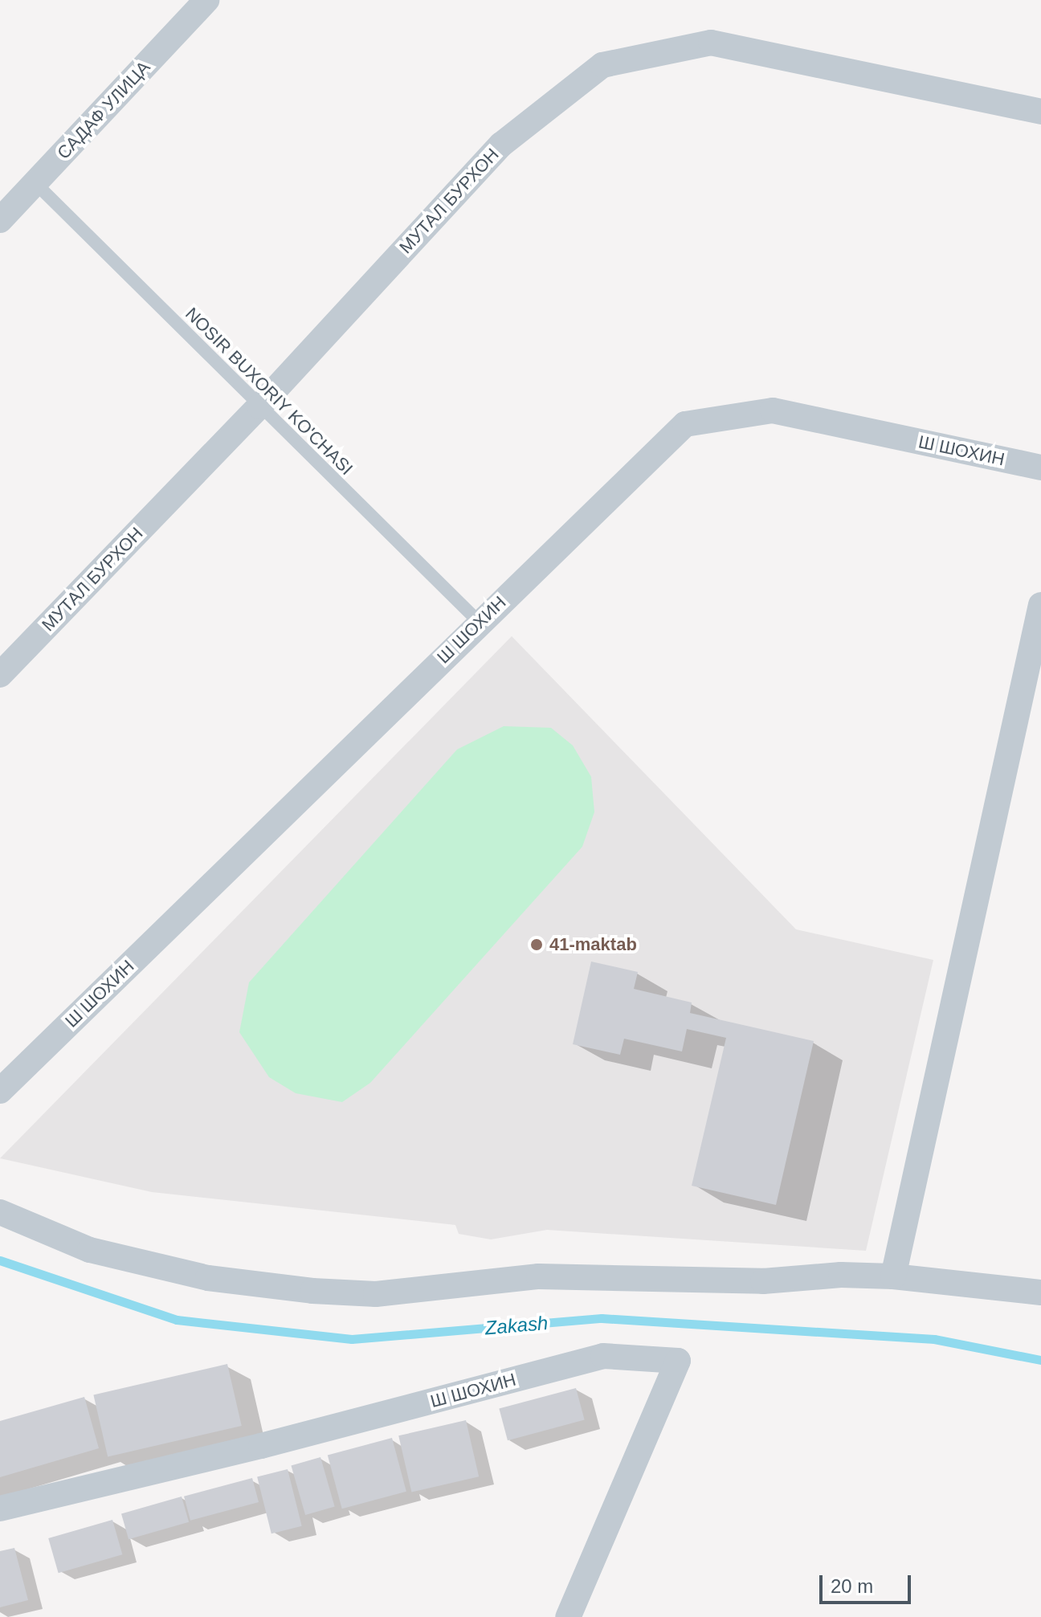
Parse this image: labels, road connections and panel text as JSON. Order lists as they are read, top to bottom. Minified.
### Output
{"streets":{"street":["САДАФ УЛИЦА","МУТАЛ БУРХОН","Ш ШОХИН"],"lane":["NOSIR BUXORIY KO'CHASI"]},"crossings":[["САДАФ УЛИЦА","NOSIR BUXORIY KO'CHASI"],["МУТАЛ БУРХОН","NOSIR BUXORIY KO'CHASI"],["NOSIR BUXORIY KO'CHASI","Ш ШОХИН"]],"water":["Zakash"],"places":["41-maktab"],"scale_bar":"20 m"}
